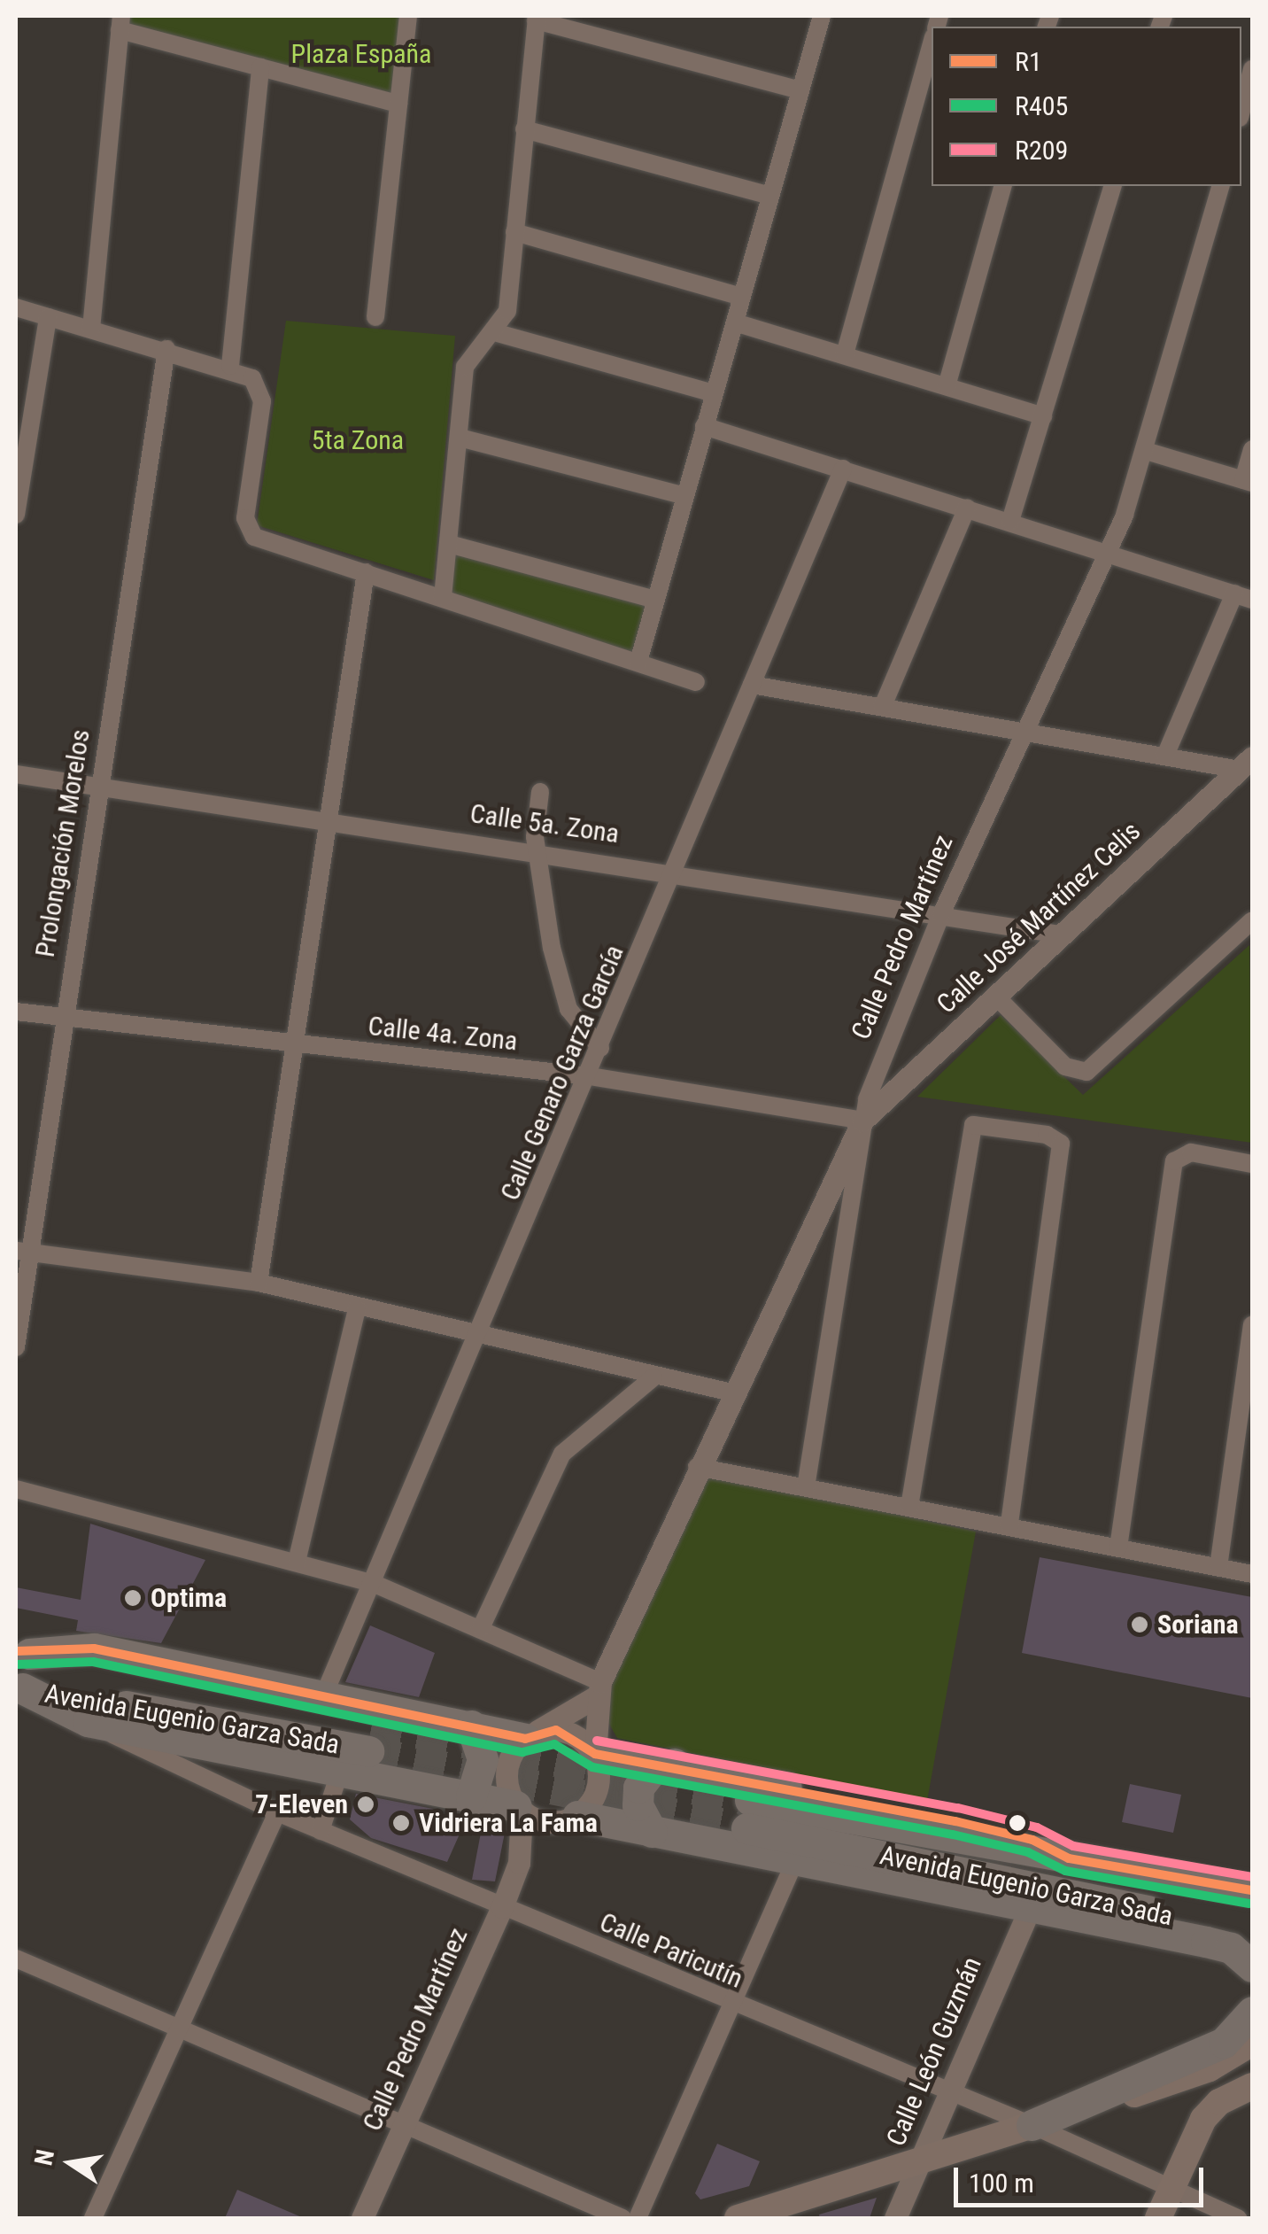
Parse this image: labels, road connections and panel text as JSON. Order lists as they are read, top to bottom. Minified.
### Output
{"streets":{"highway":["Avenida Eugenio Garza Sada"],"street":["Calle 5a. Zona","Prolongación Morelos","Calle José Martínez Celis","Calle Pedro Martínez","Calle 4a. Zona","Calle Genaro Garza García","Calle Paricutín","Calle León Guzmán"]},"crossings":[["Calle 5a. Zona","Prolongación Morelos"],["Calle 5a. Zona","Calle José Martínez Celis"],["Calle 5a. Zona","Calle Pedro Martínez"],["Calle 5a. Zona","Calle Genaro Garza García"],["Prolongación Morelos","Calle 4a. Zona"],["Calle José Martínez Celis","Calle Pedro Martínez"],["Calle José Martínez Celis","Calle 4a. Zona"],["Calle Pedro Martínez","Calle 4a. Zona"],["Calle Pedro Martínez","Calle Paricutín"],["Calle 4a. Zona","Calle Genaro Garza García"],["Calle Paricutín","Calle León Guzmán"]],"parks":["Plaza España","5ta Zona"],"places":["Optima","Soriana","7-Eleven","Vidriera La Fama"],"lines":["transit line R1","transit line R405","transit line R209"],"legend":["R1","R405","R209"],"scale_bar":"100 m","north":"left"}
